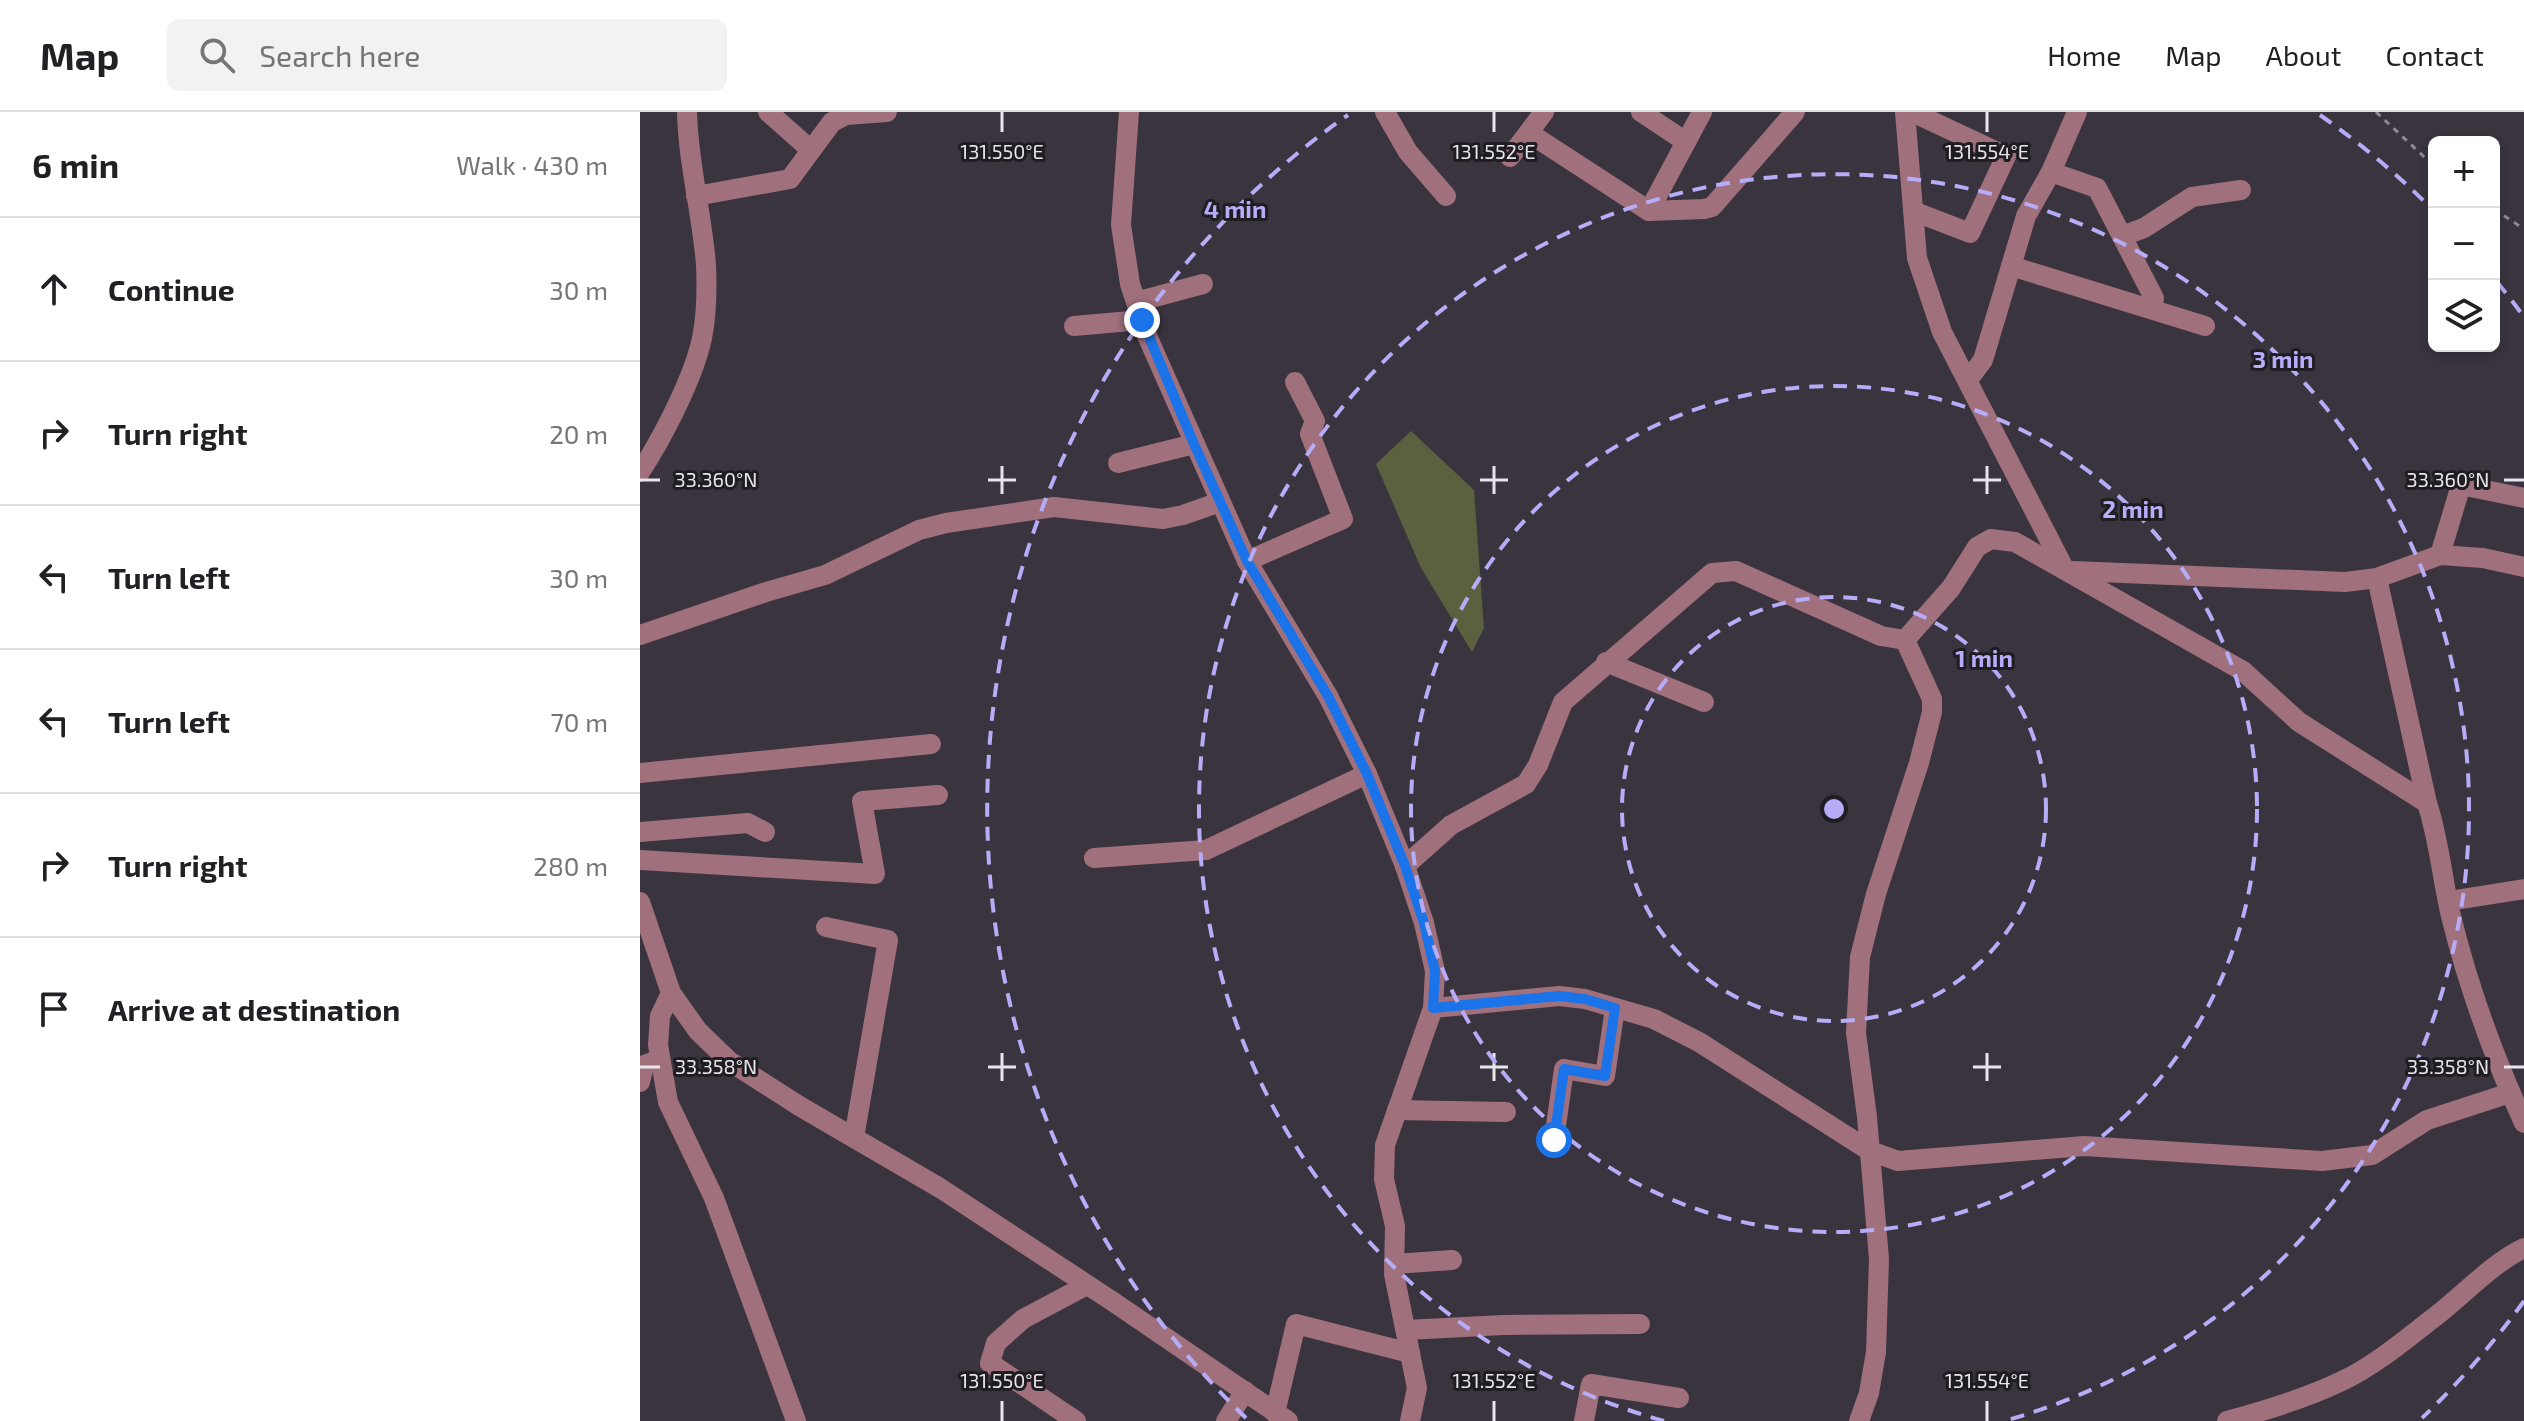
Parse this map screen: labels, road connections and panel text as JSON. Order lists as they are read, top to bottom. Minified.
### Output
{"page":{"header":"Map","search":"Search here","nav":["Home","Map","About","Contact"],"heading":["6 min","Walk · 430 m"],"map_buttons":["+","−"],"list":[["Continue","30 m"],["Turn right","20 m"],["Turn left","30 m"],["Turn left","70 m"],["Turn right","280 m"],"Arrive at destination"]},"coordinates":["131.550°E","131.552°E","131.554°E","33.360°N","33.358°N"],"rings":["4 min","3 min","2 min","1 min"]}
